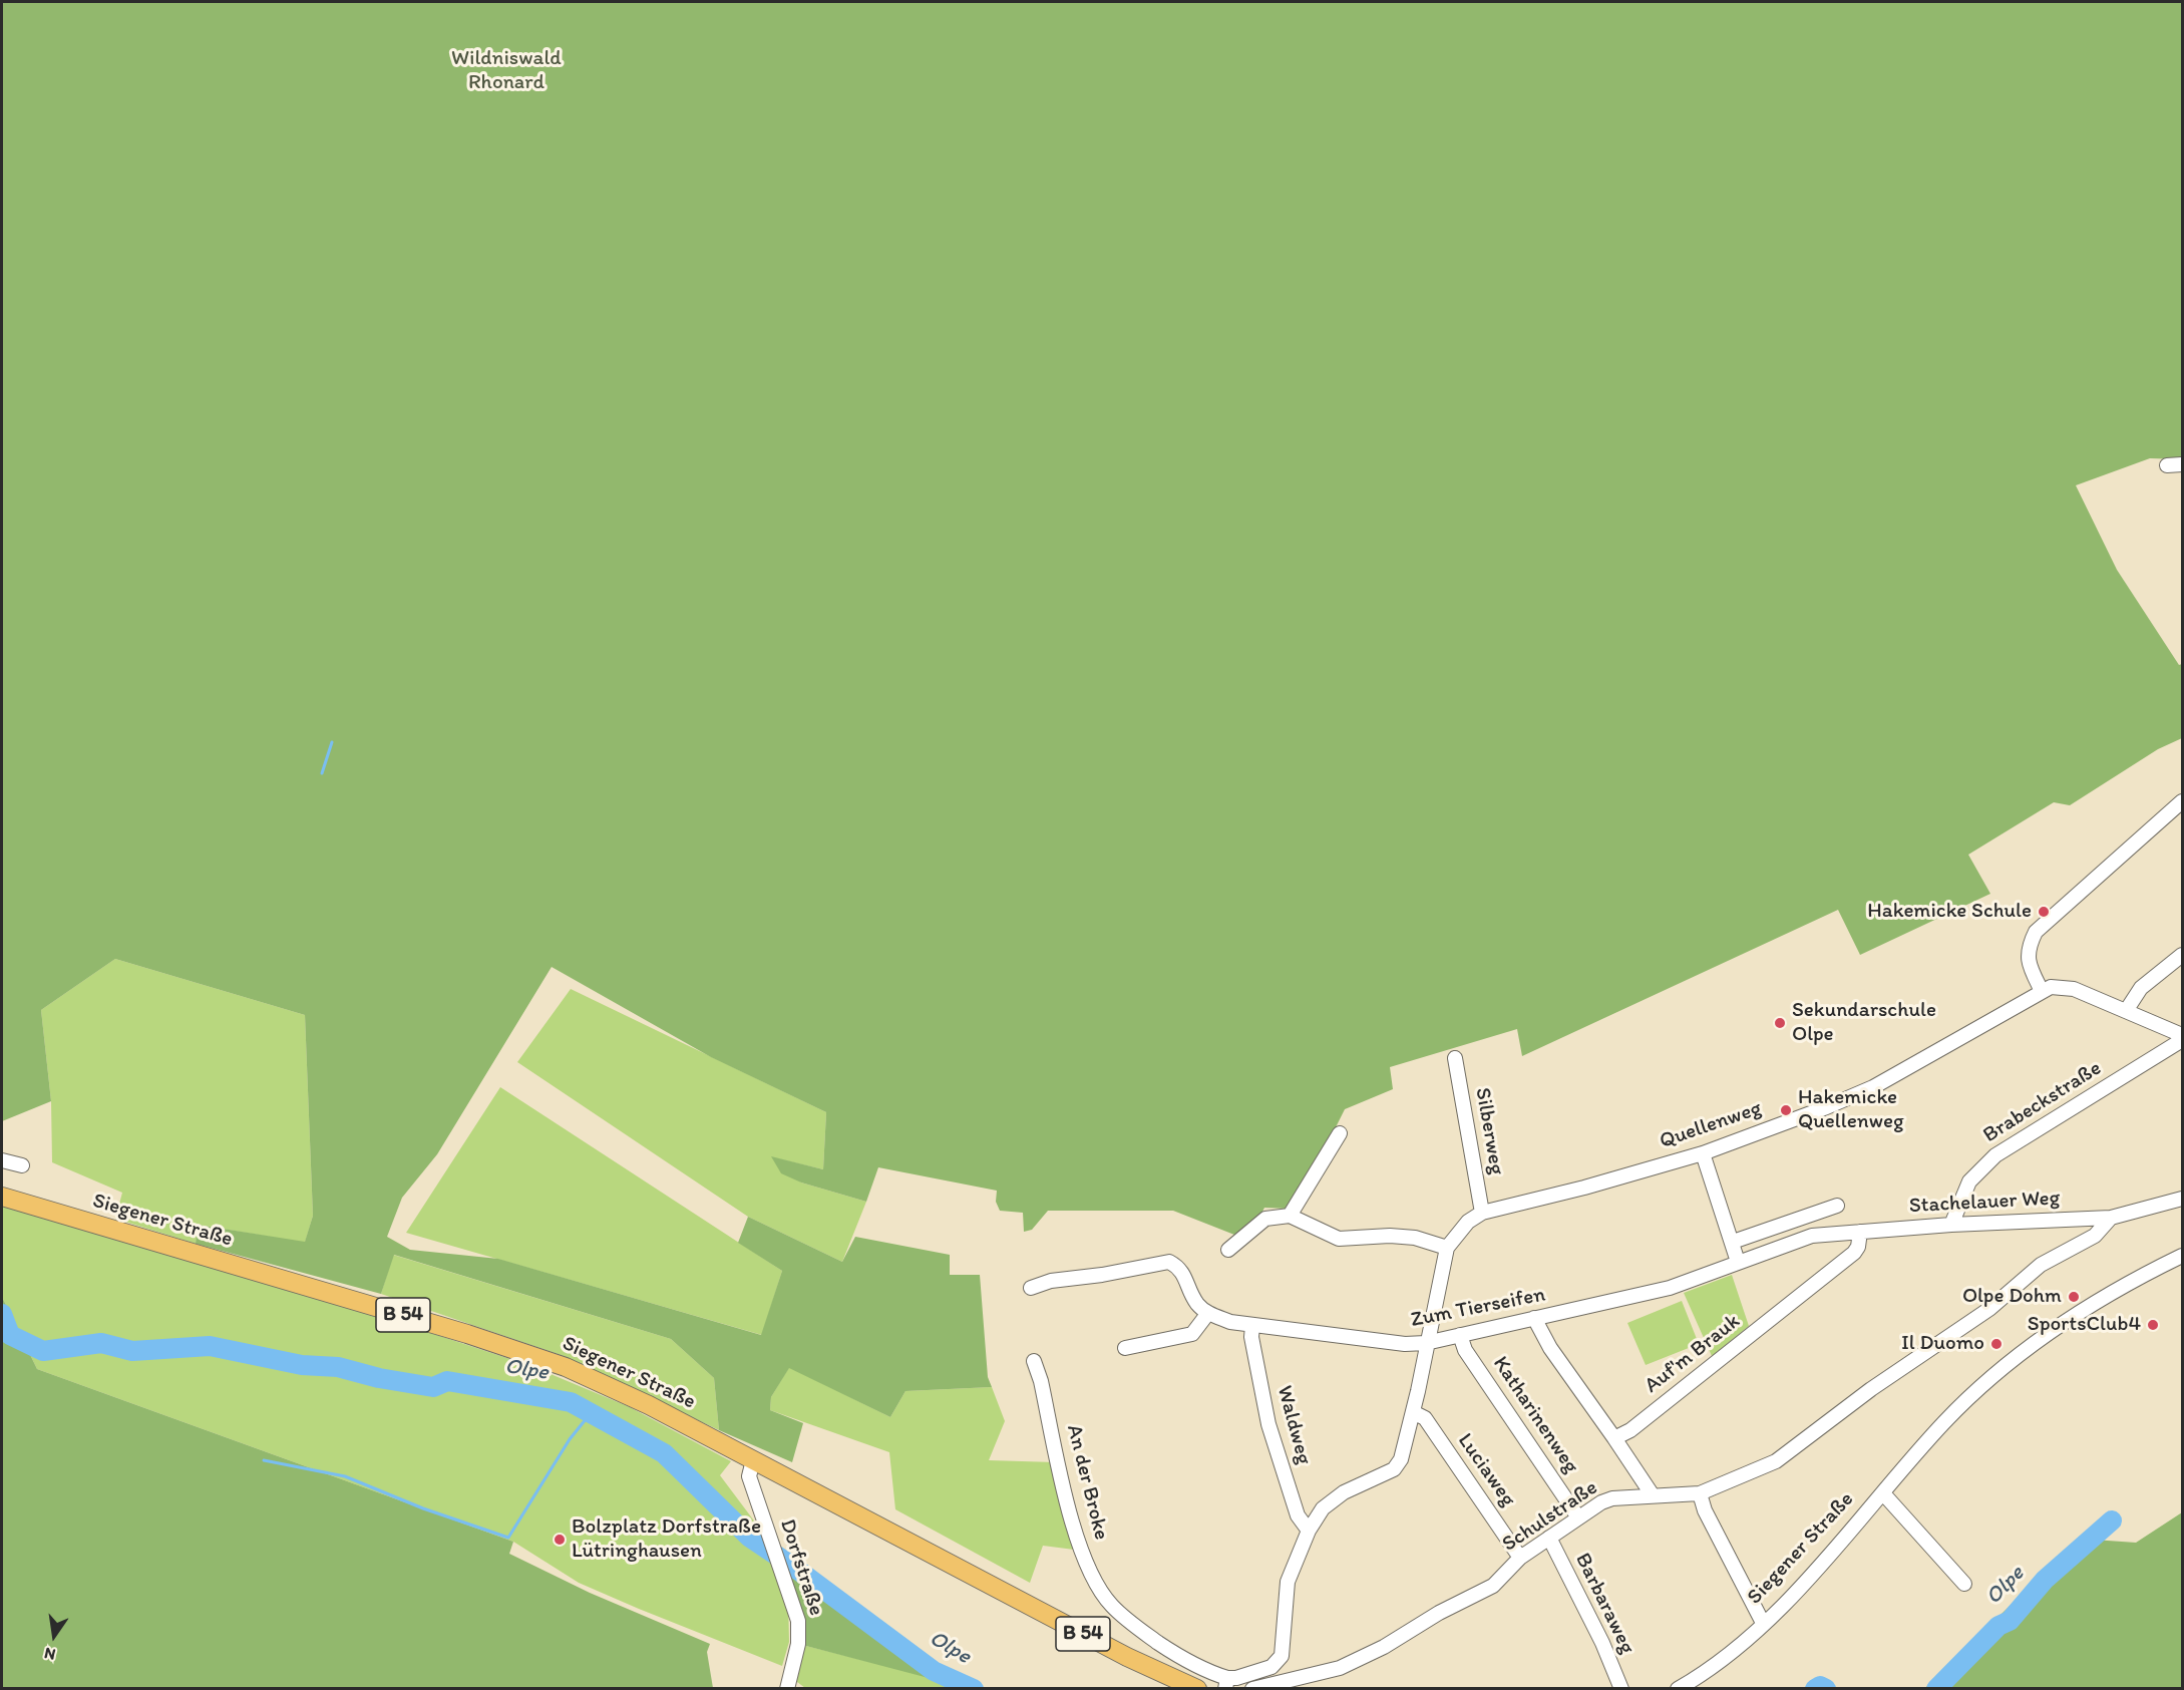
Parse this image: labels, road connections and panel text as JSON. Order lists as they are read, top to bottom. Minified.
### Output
{"streets":{"main road":["Siegener Straße","B 54"],"street":["Brabeckstraße","Quellenweg","Silberweg","Stachelauer Weg","Zum Tierseifen","Auf'm Brauk","Katharinenweg","Waldweg","Luciaweg","An der Broke","Schulstraße","Dorfstraße","Barbaraweg"]},"crossings":[["Brabeckstraße","Stachelauer Weg"],["Quellenweg","Silberweg"],["Stachelauer Weg","Zum Tierseifen"],["Stachelauer Weg","Auf'm Brauk"],["Stachelauer Weg","Schulstraße"],["Siegener Straße","Dorfstraße"],["Zum Tierseifen","Katharinenweg"],["Zum Tierseifen","Waldweg"],["Katharinenweg","Schulstraße"],["Luciaweg","Schulstraße"],["Schulstraße","Barbaraweg"]],"water":["Olpe"],"parks":["Wildniswald Rhonard"],"places":["Hakemicke Schule","Sekundarschule Olpe","Hakemicke Quellenweg","Olpe Dohm","SportsClub4","Il Duomo","Bolzplatz Dorfstraße Lütringhausen"],"north":"bottom"}
